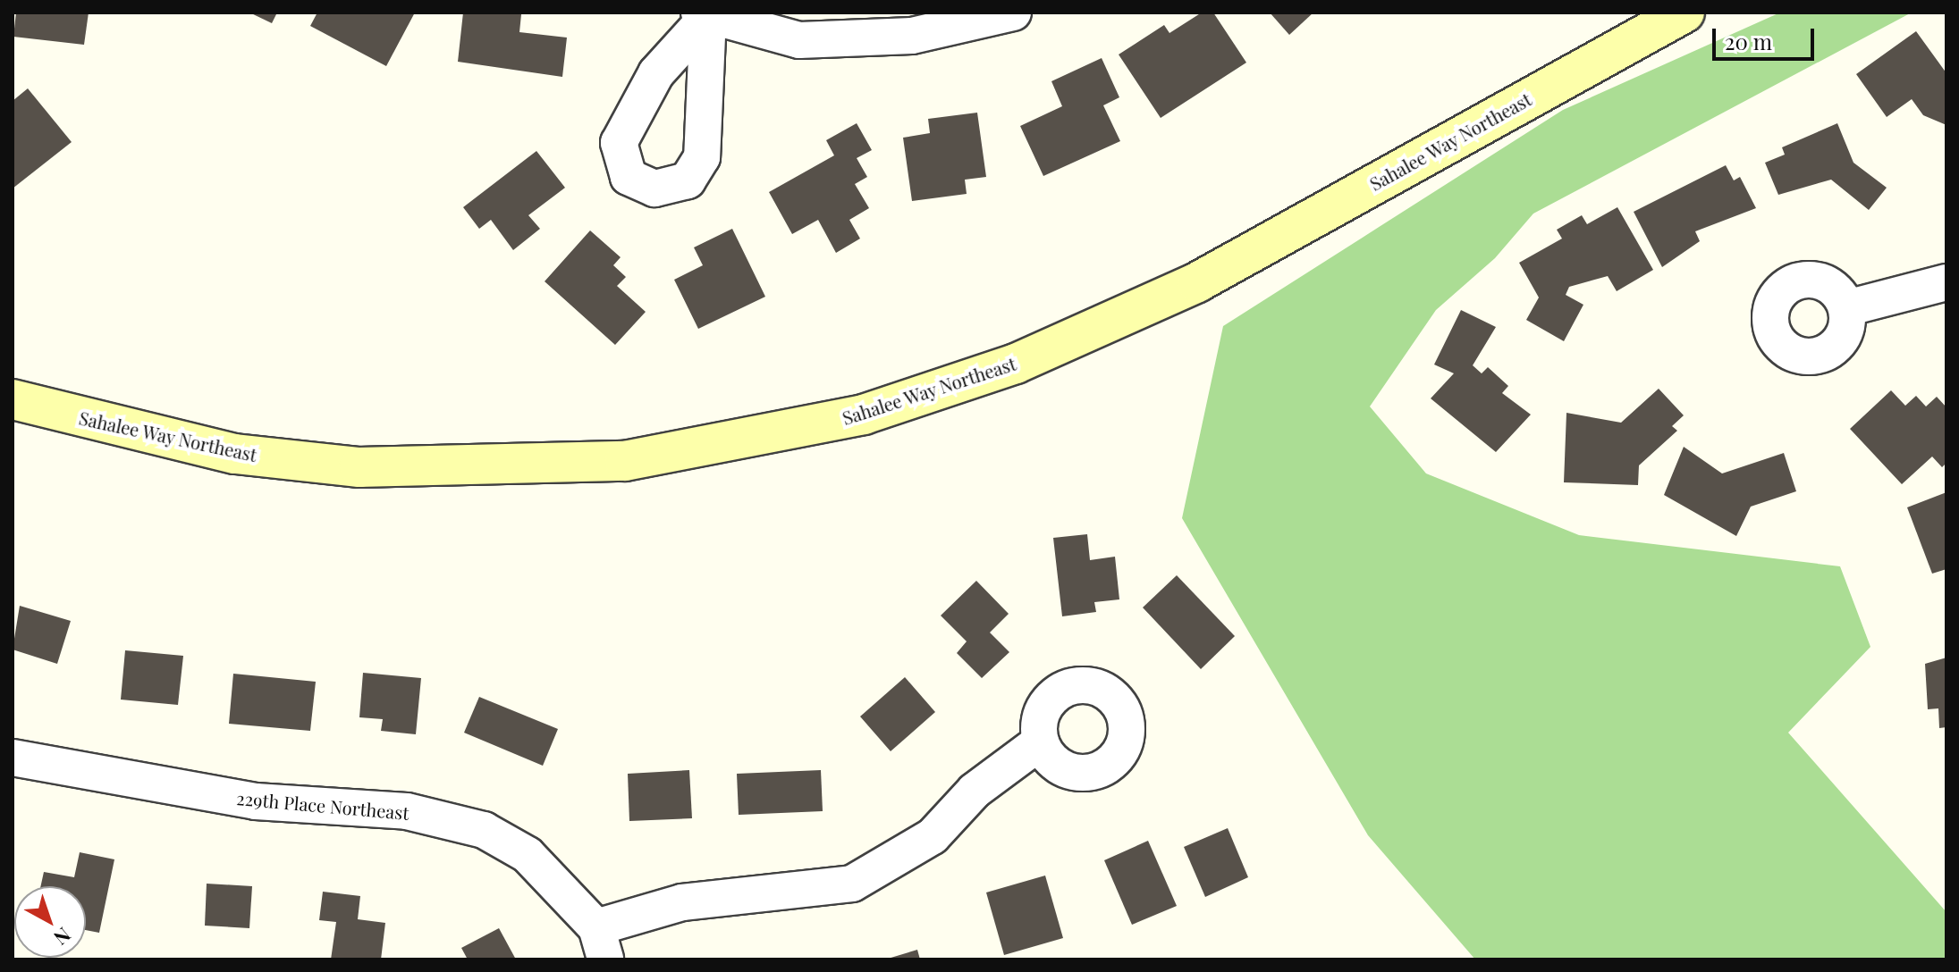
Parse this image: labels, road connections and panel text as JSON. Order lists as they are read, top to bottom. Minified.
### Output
{"streets":{"main road":["Sahalee Way Northeast"],"street":["229th Place Northeast"]},"scale_bar":"20 m","north":"bottom right"}
